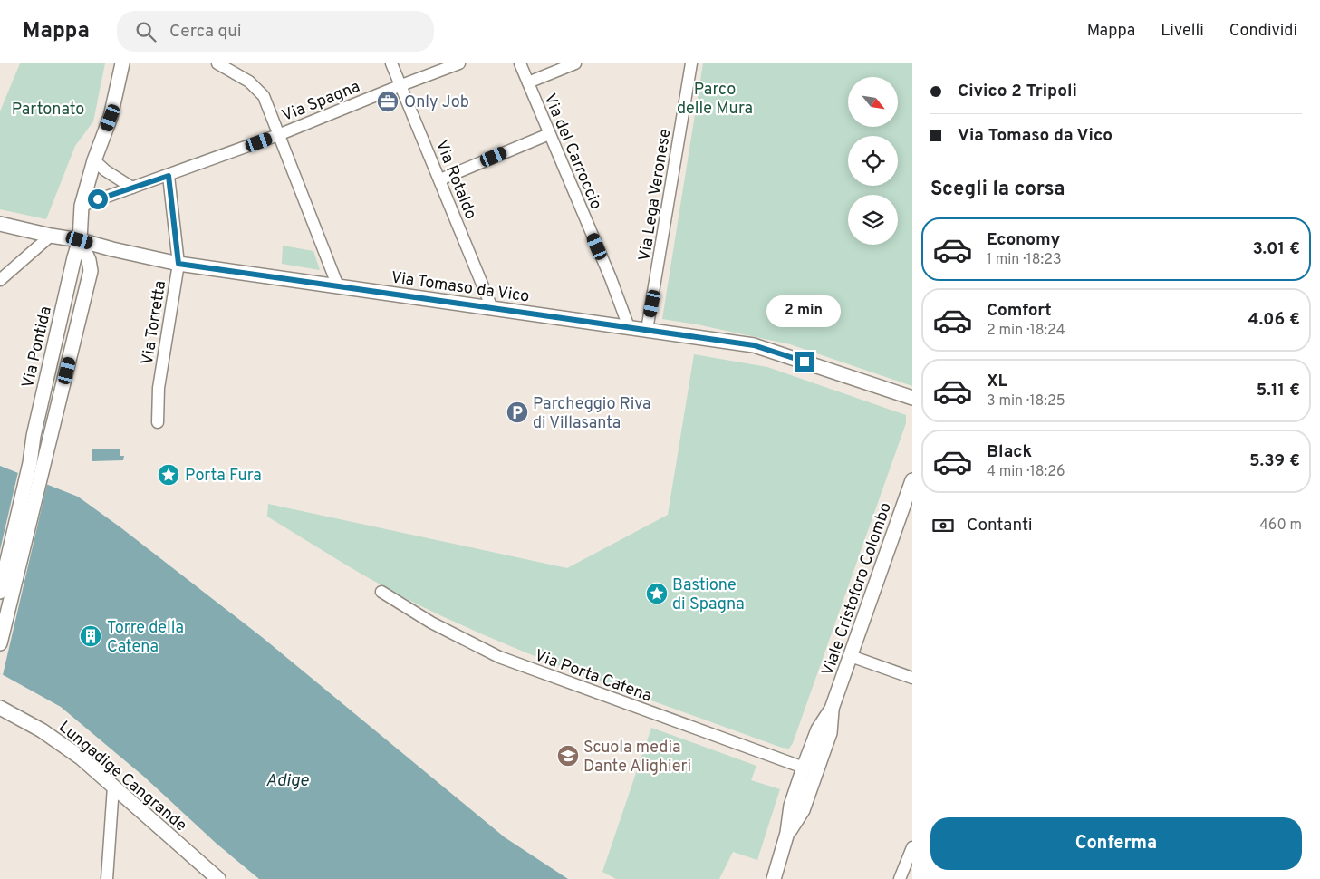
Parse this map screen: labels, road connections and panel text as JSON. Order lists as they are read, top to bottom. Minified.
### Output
{"streets":{"street":["Via Spagna","Via del Carroccio","Via Rotaldo","Via Lega Veronese","Via Tomaso da Vico","Via Torretta","Via Pontida","Viale Cristoforo Colombo","Via Porta Catena","Lungadige Cangrande"]},"crossings":[["Via Spagna","Via Rotaldo"],["Via Spagna","Via Pontida"],["Via del Carroccio","Via Tomaso da Vico"],["Via Rotaldo","Via Tomaso da Vico"],["Via Lega Veronese","Via Tomaso da Vico"],["Via Tomaso da Vico","Via Torretta"],["Via Tomaso da Vico","Via Pontida"],["Viale Cristoforo Colombo","Via Porta Catena"]],"water":["Adige"],"parks":["Parco delle Mura","Partonato"],"places":{"office":["Only Job"],"parking":["Parcheggio Riva di Villasanta"],"place":["Porta Fura","Bastione di Spagna"],"building":["Torre della Catena"],"school or university":["Scuola media Dante Alighieri"]},"north":"bottom right","page":{"header":"Mappa","search":"Cerca qui","nav":["Mappa","Livelli","Condividi"],"banner":["Civico 2 Tripoli","Via Tomaso da Vico"],"heading":"Scegli la corsa","list":[{"name":"Economy","note":"1 min · 18:23","value":"3.01 €"},{"name":"Comfort","note":"2 min · 18:24","value":"4.06 €"},{"name":"XL","note":"3 min · 18:25","value":"5.11 €"},{"name":"Black","note":"4 min · 18:26","value":"5.39 €"}],"bubble":"2 min","pay":["Contanti","460 m"],"buttons":"Conferma"}}
